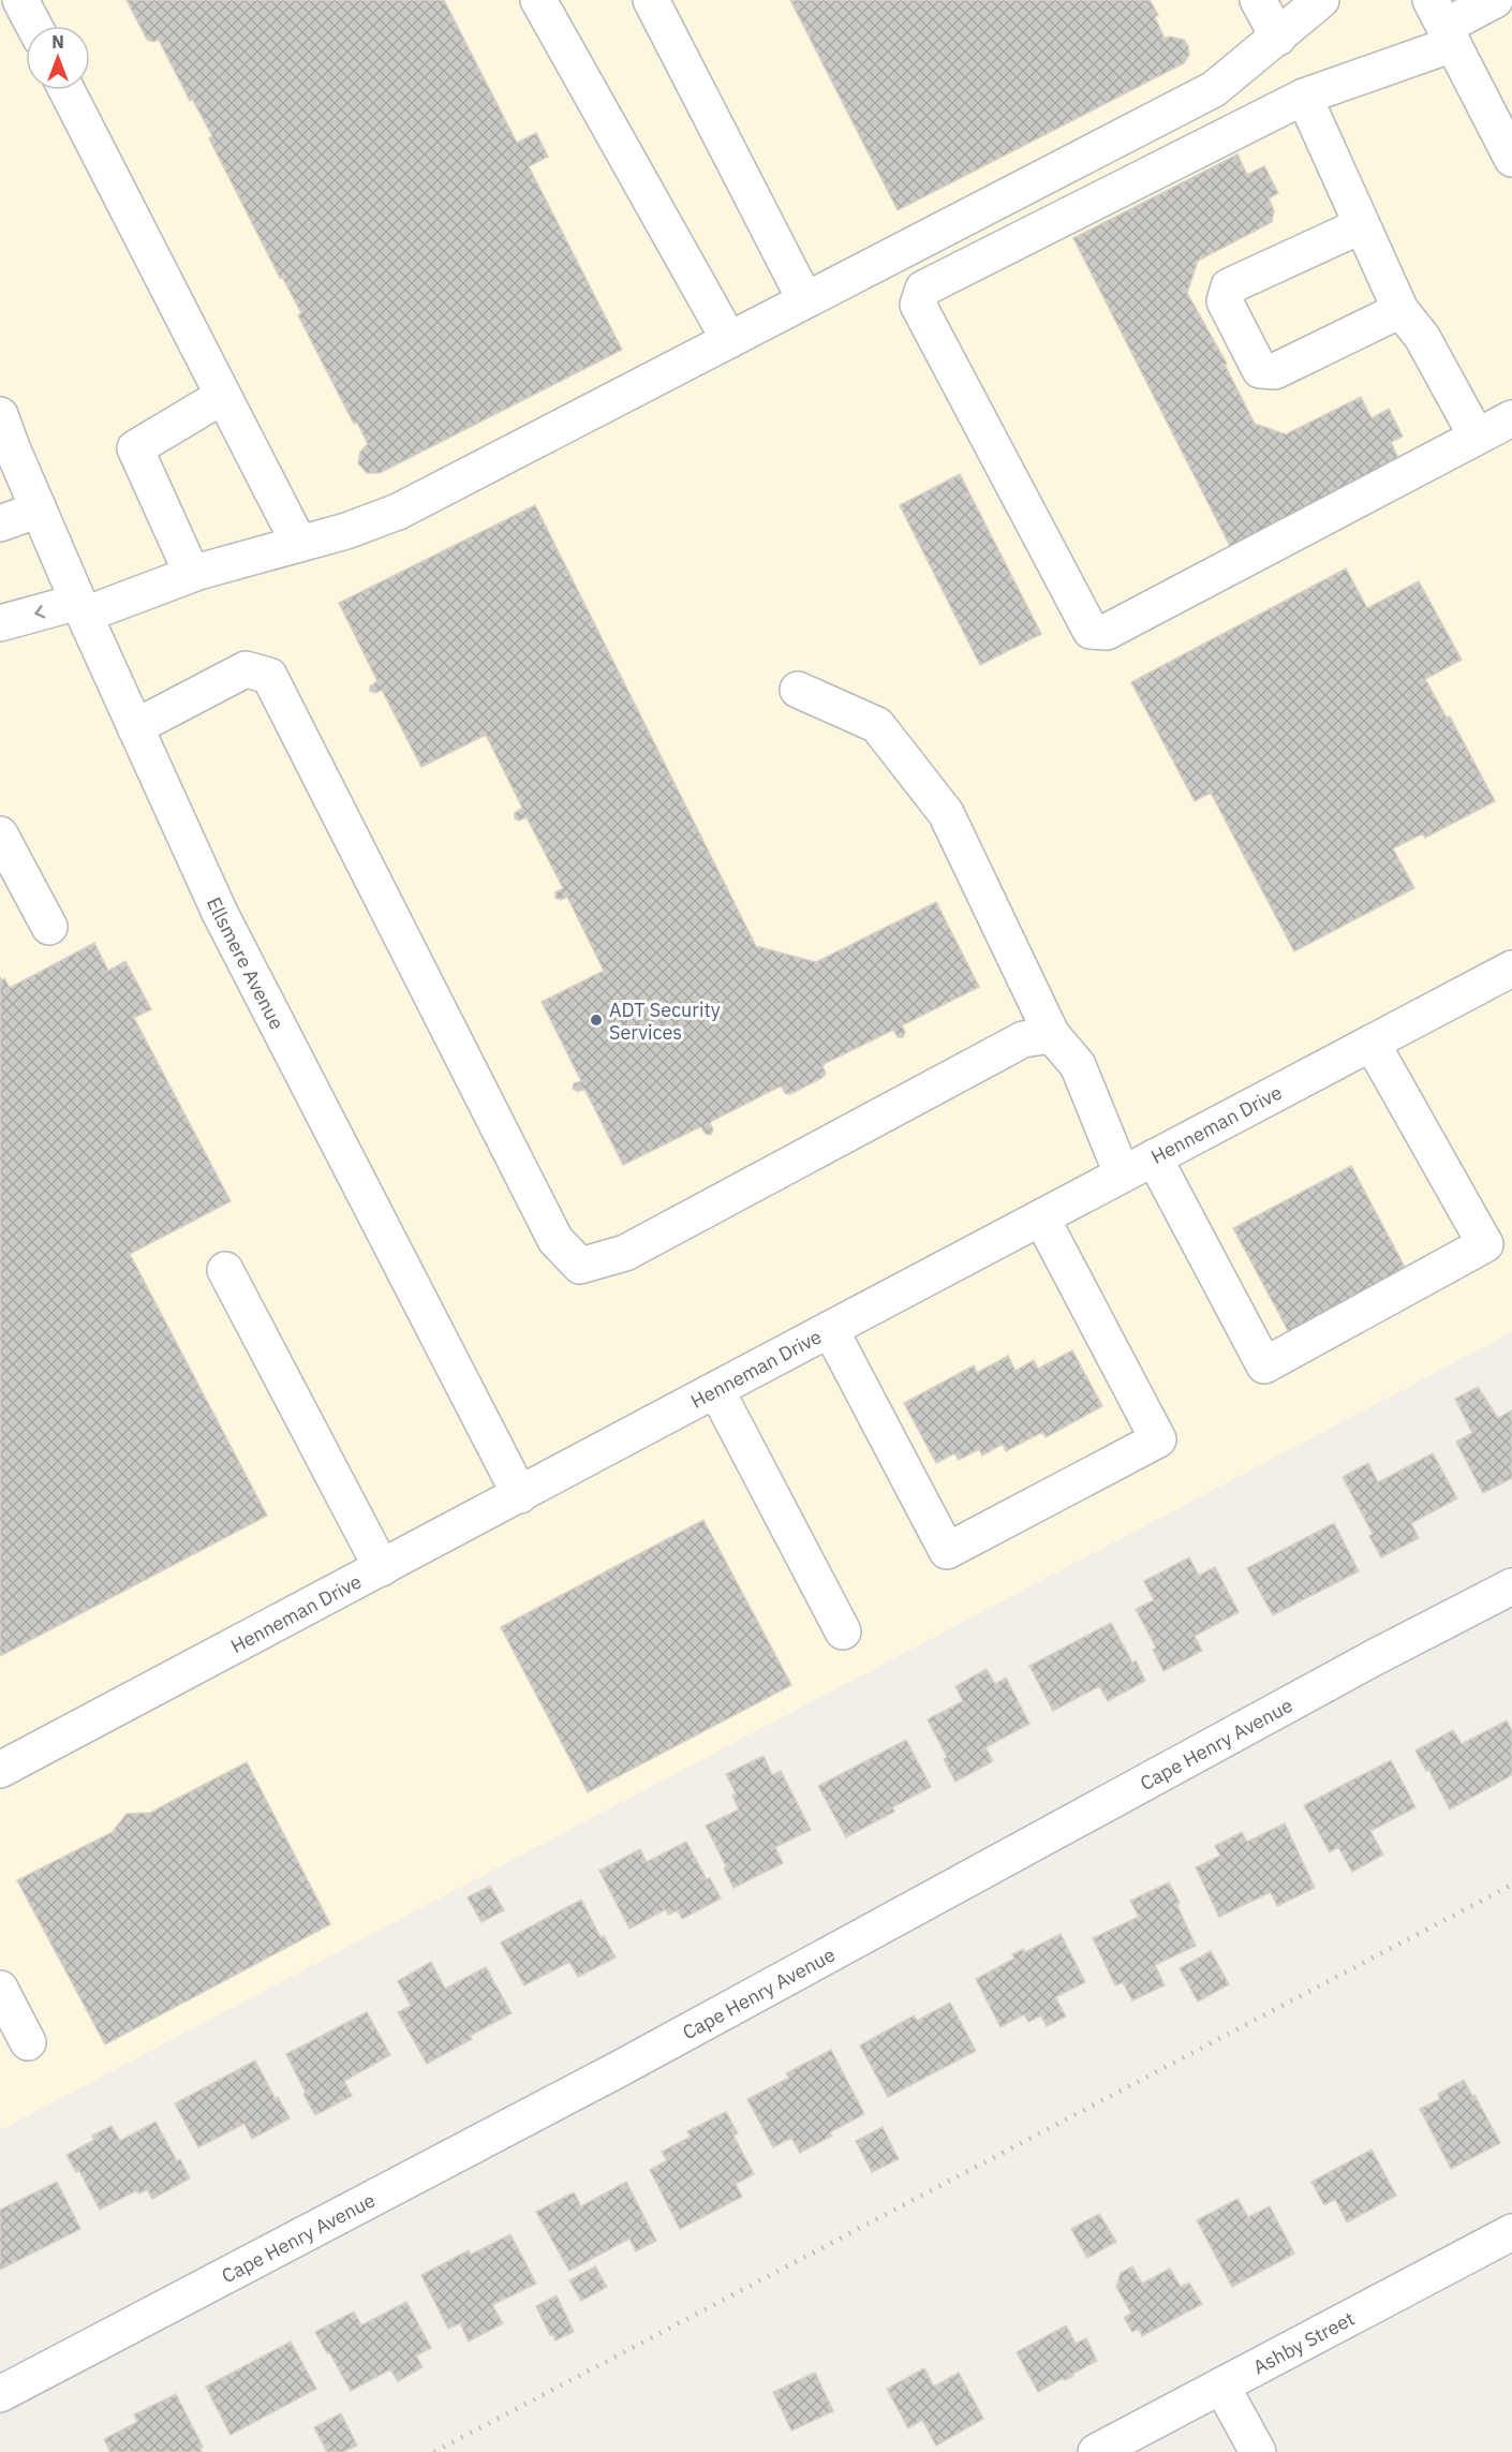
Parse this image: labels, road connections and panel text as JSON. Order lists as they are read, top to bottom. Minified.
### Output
{"streets":{"street":["Ellsmere Avenue","Henneman Drive","Cape Henry Avenue","Ashby Street"]},"crossings":[["Ellsmere Avenue","Henneman Drive"]],"places":["ADT Security Services"],"north":"top"}
